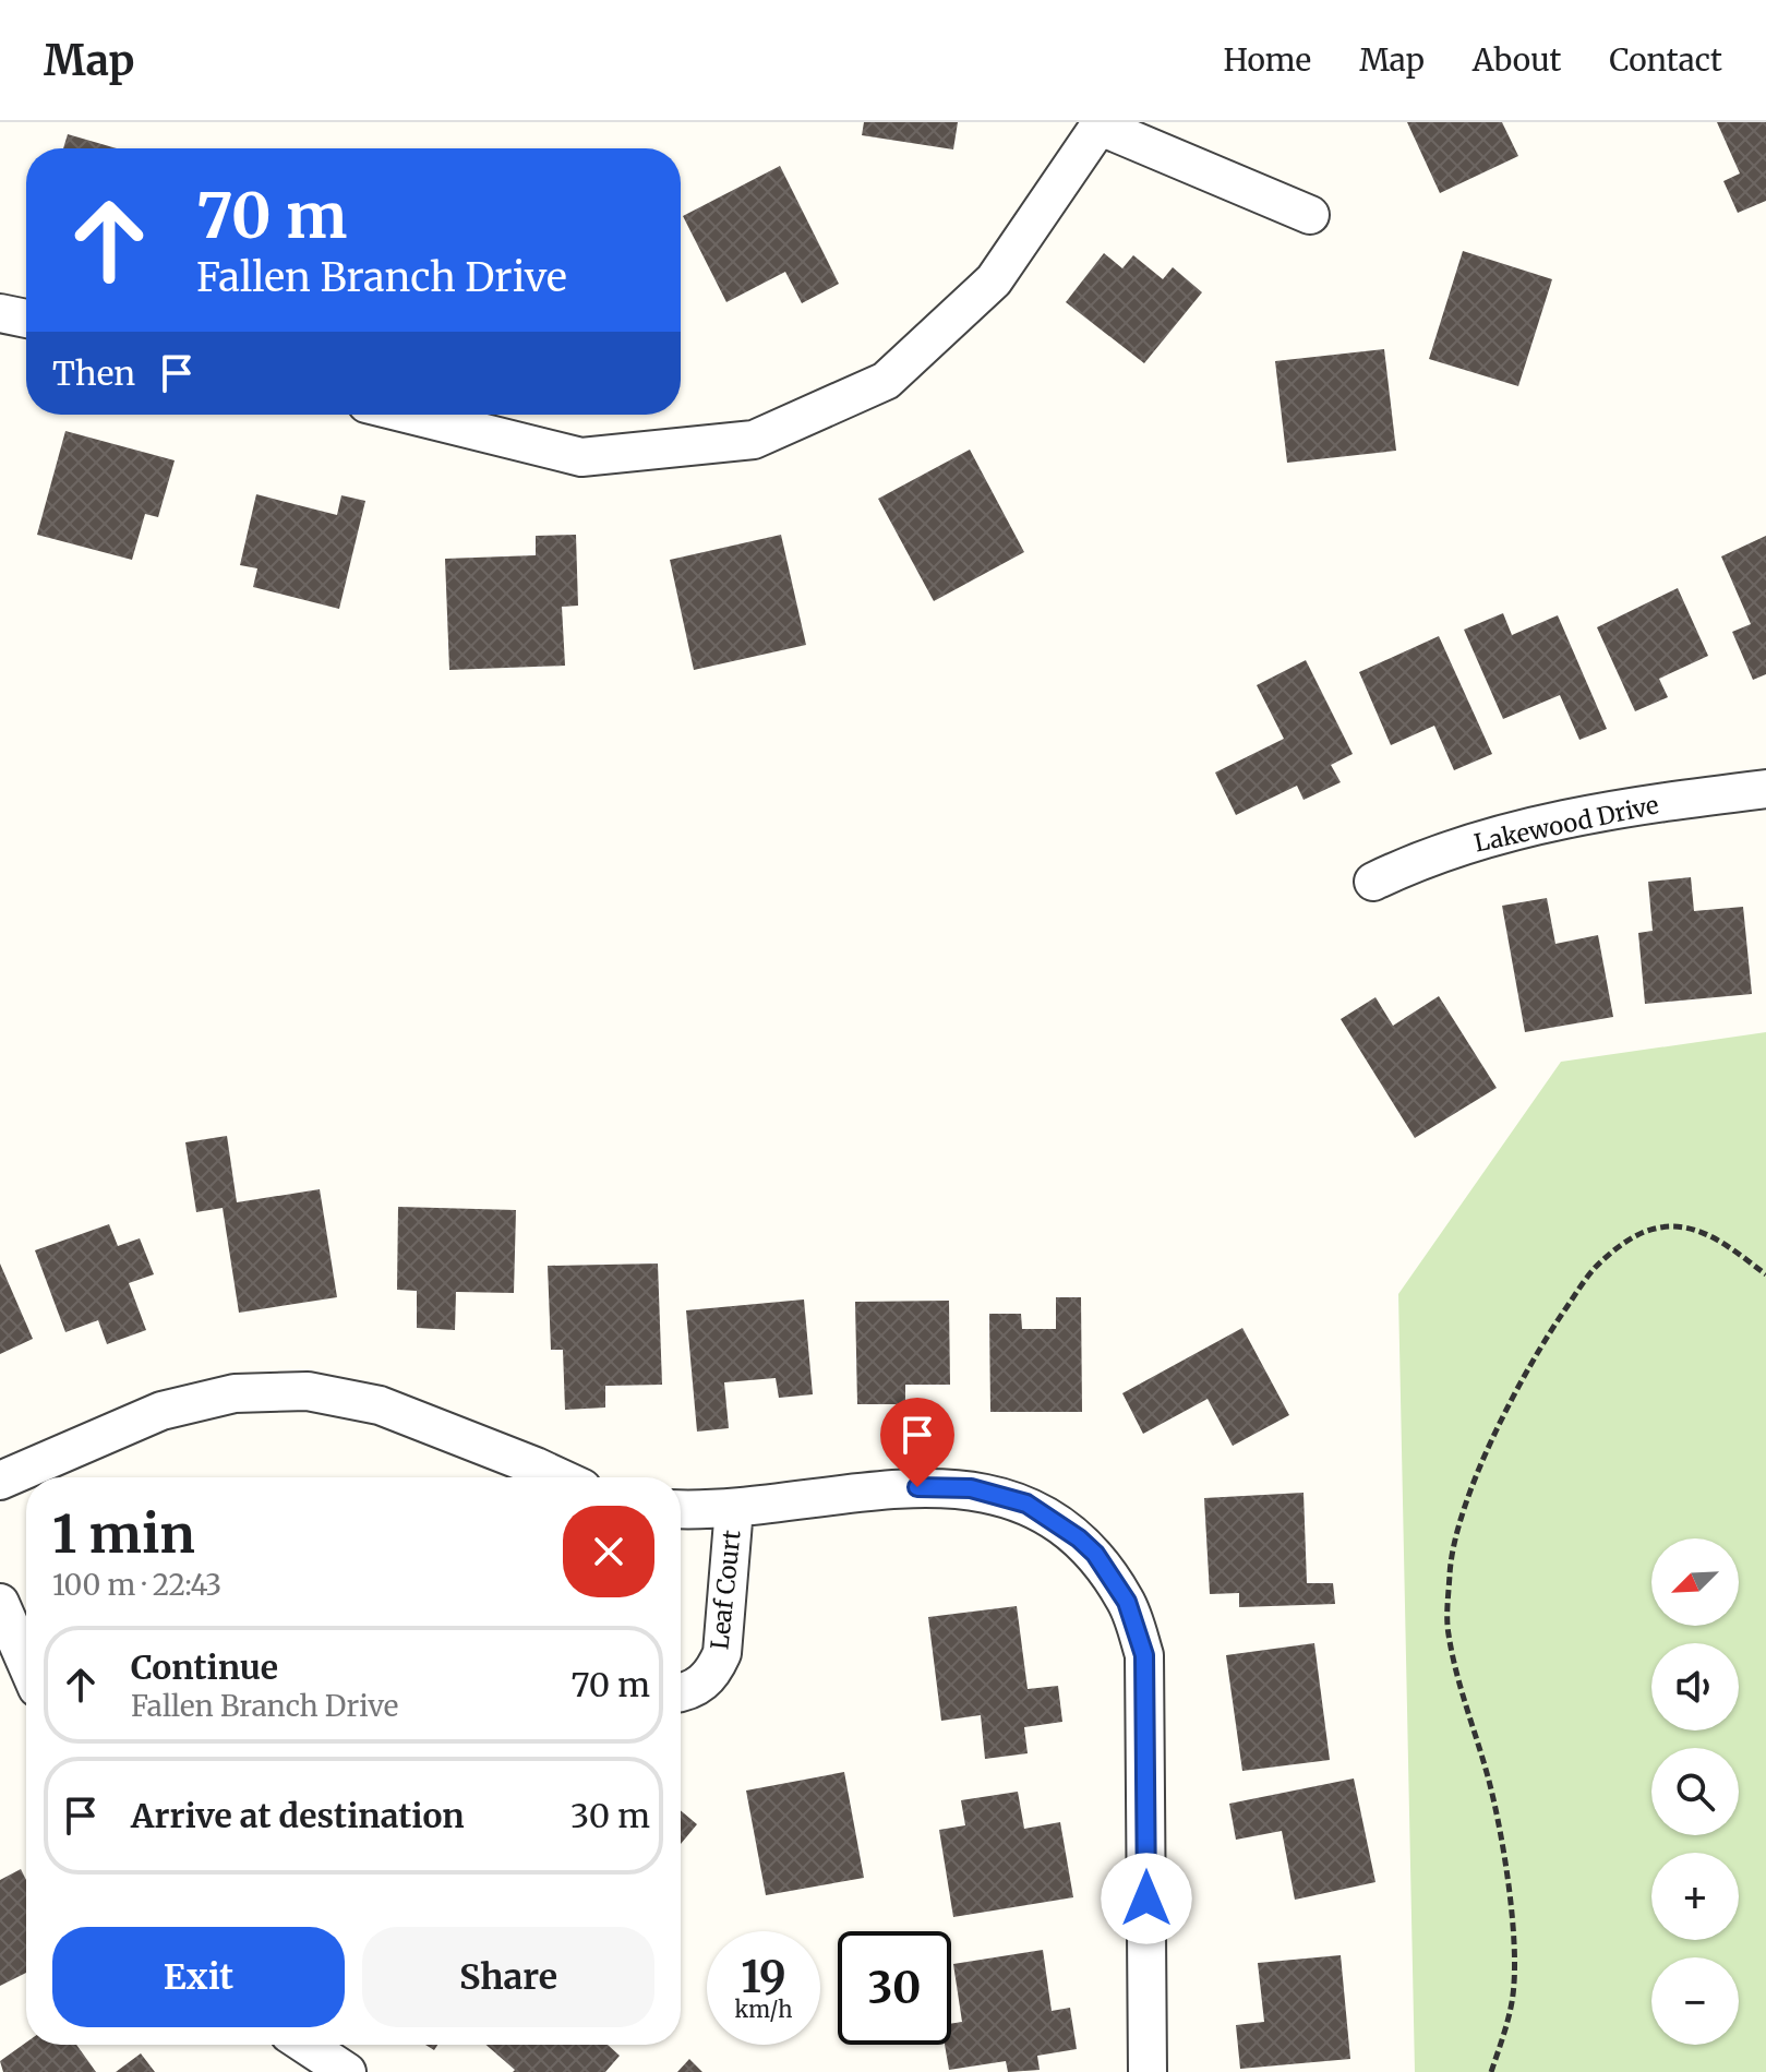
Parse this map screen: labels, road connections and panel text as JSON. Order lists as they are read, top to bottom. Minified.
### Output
{"streets":{"street":["Lakewood Drive","Leaf Court"]},"north":"bottom left","page":{"header":"Map","nav":["Home","Map","About","Contact"],"turn":["70 m","Fallen Branch Drive"],"then":"Then","heading":["1 min","100 m · 22:43"],"map_buttons":["+","−"],"list":[{"name":"Continue","note":"Fallen Branch Drive","value":"70 m"},{"name":"Arrive at destination","value":"30 m"}],"buttons":["Exit","Share"],"speed":"19 km/h","limit":"30"}}
